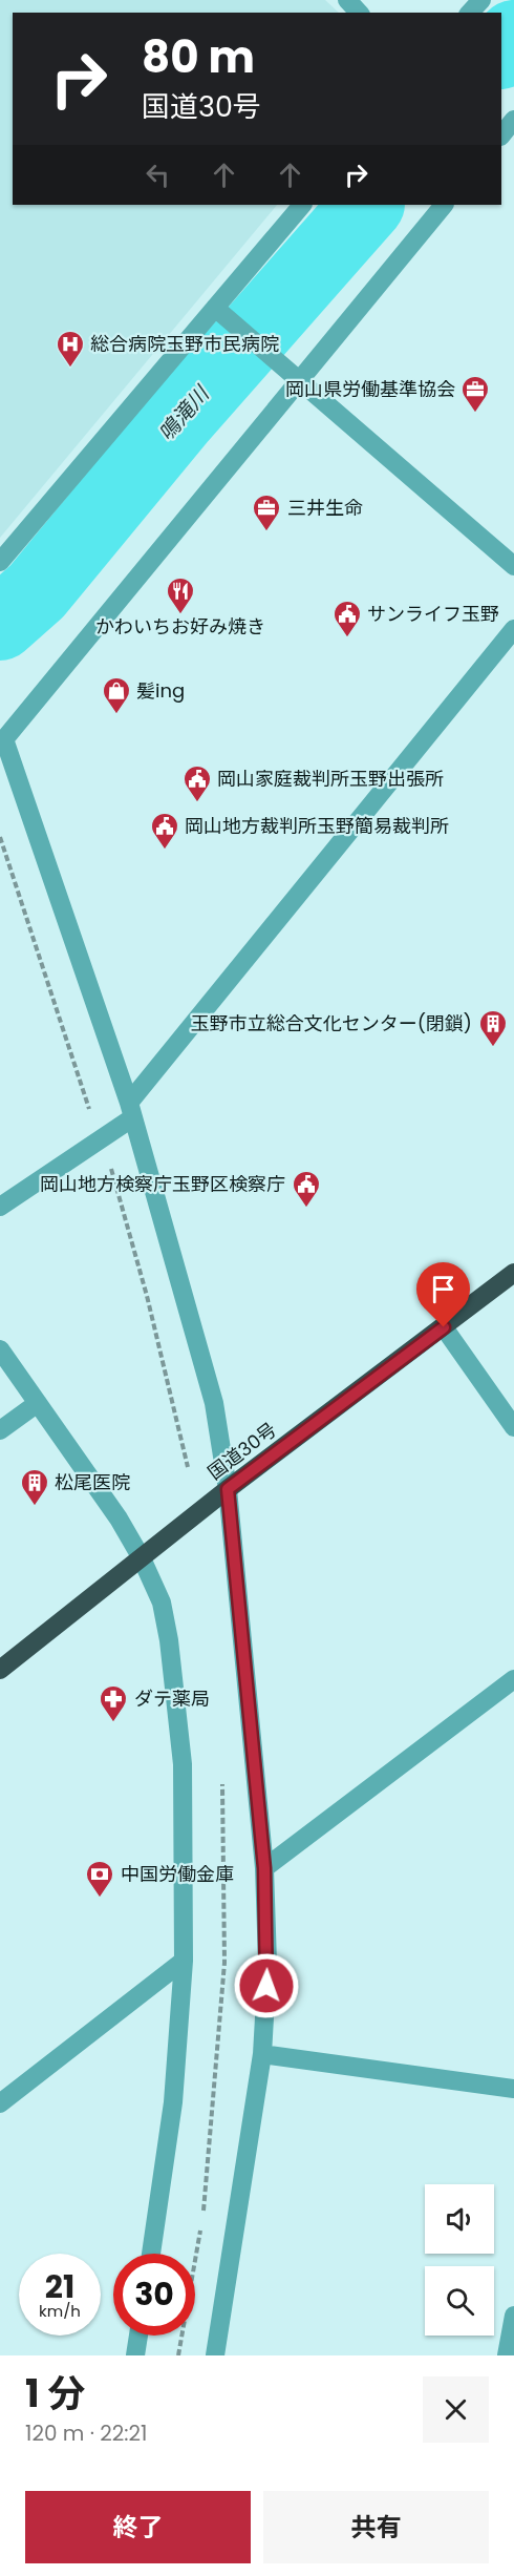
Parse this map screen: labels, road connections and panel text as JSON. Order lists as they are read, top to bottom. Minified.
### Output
{"streets":{"highway":["国道30号"]},"water":["鳴滝川"],"places":{"hospital":["総合病院玉野市民病院"],"office":["岡山県労働基準協会","三井生命"],"restaurant":["かわいちお好み焼き"],"public building":["サンライフ玉野","岡山家庭裁判所玉野出張所","岡山地方裁判所玉野簡易裁判所","岡山地方検察庁玉野区検察庁"],"shop":["髪ing"],"building":["玉野市立総合文化センター(閉鎖)","松尾医院"],"pharmacy":["ダテ薬局"],"bank":["中国労働金庫"]},"page":{"turn":["80 m","国道30号"],"speed":"21 km/h","limit":"30","heading":["1 分","120 m · 22:21"],"buttons":["終了","共有"]}}
